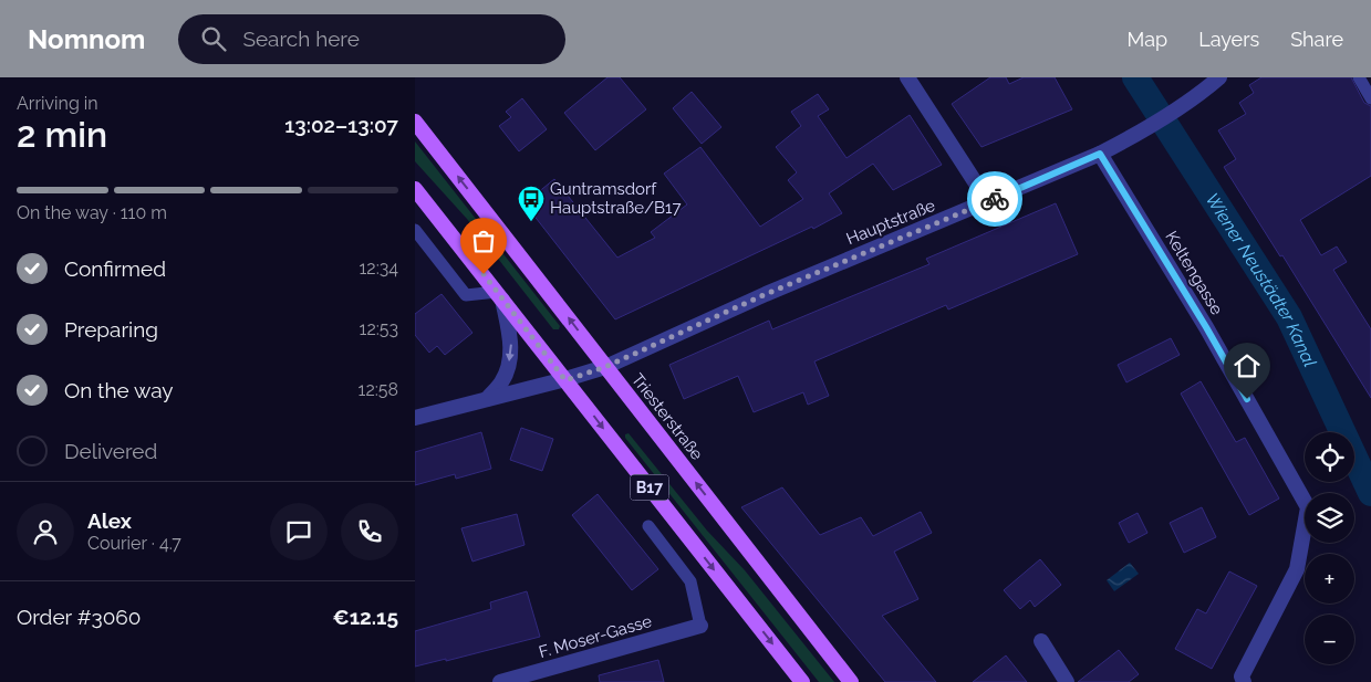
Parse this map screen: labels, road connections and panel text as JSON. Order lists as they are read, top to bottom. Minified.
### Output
{"streets":{"main road":["Triesterstraße","B17"],"street":["Hauptstraße","Keltengasse","F. Moser-Gasse"]},"crossings":[["Hauptstraße","Keltengasse"],["Hauptstraße","Triesterstraße"],["Hauptstraße","B17"]],"water":["Wiener Neustädter Kanal"],"places":{"bus stop":["Guntramsdorf Hauptstraße/B17"]},"page":{"header":"Nomnom","search":"Search here","nav":["Map","Layers","Share"],"heading":["2 min","Arriving in","13:02–13:07"],"panel":["Alex","Courier · 4.7","Order #3060","€12.15"],"bar":"On the way · 110 m","list":[["Confirmed","12:34"],["Preparing","12:53"],["On the way","12:58"],"Delivered"],"map_buttons":["+","−"]}}
